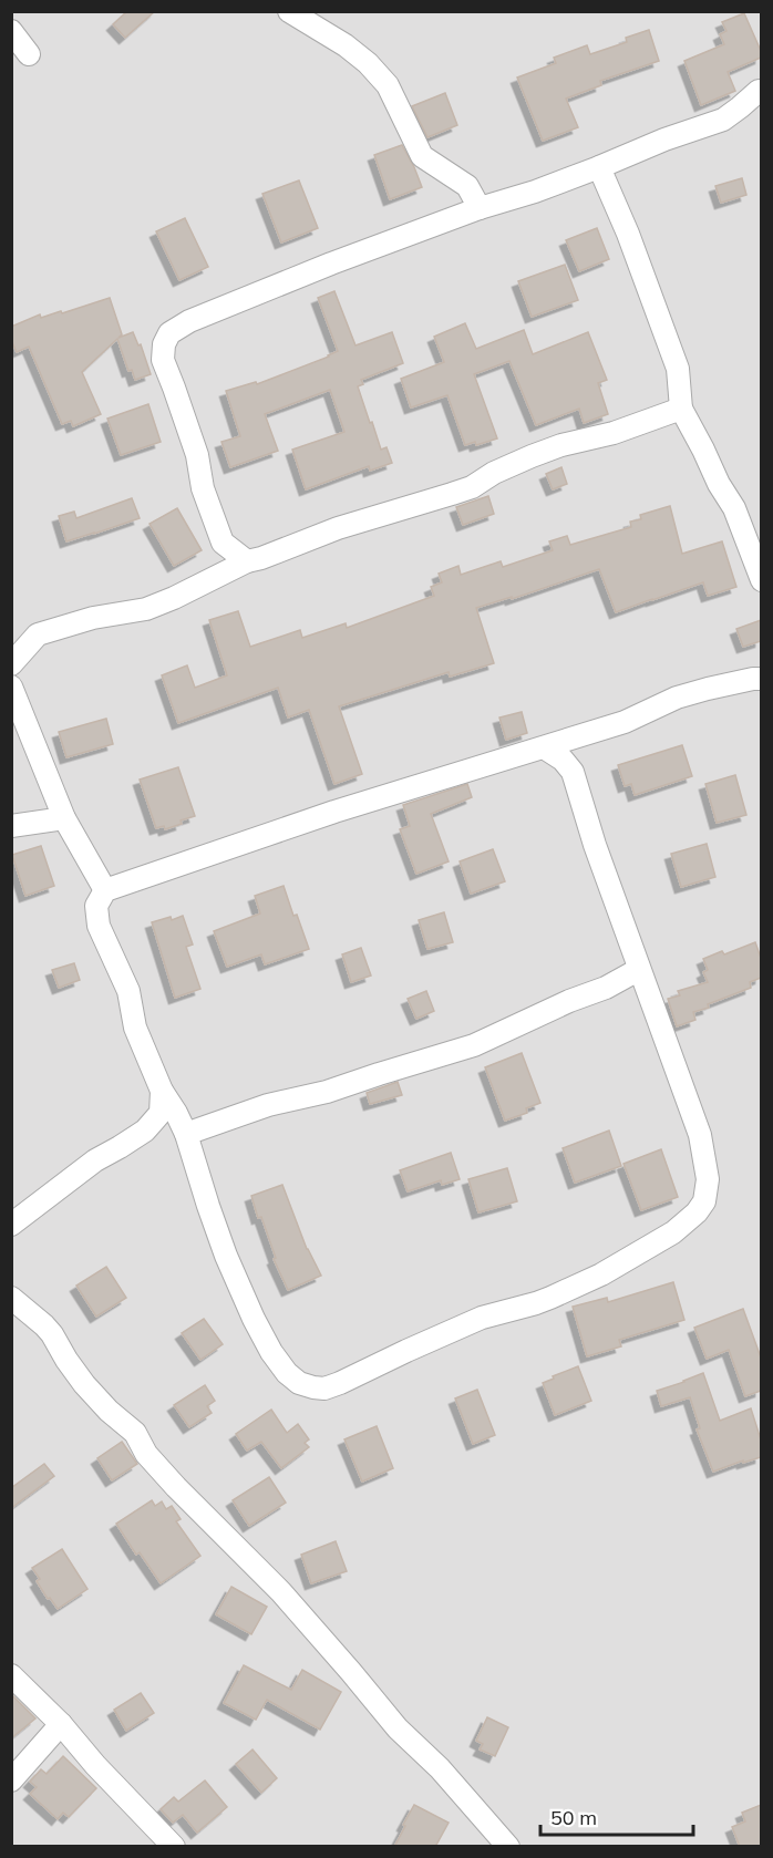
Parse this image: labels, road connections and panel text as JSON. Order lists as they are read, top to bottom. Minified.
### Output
{"scale_bar":"50 m"}
